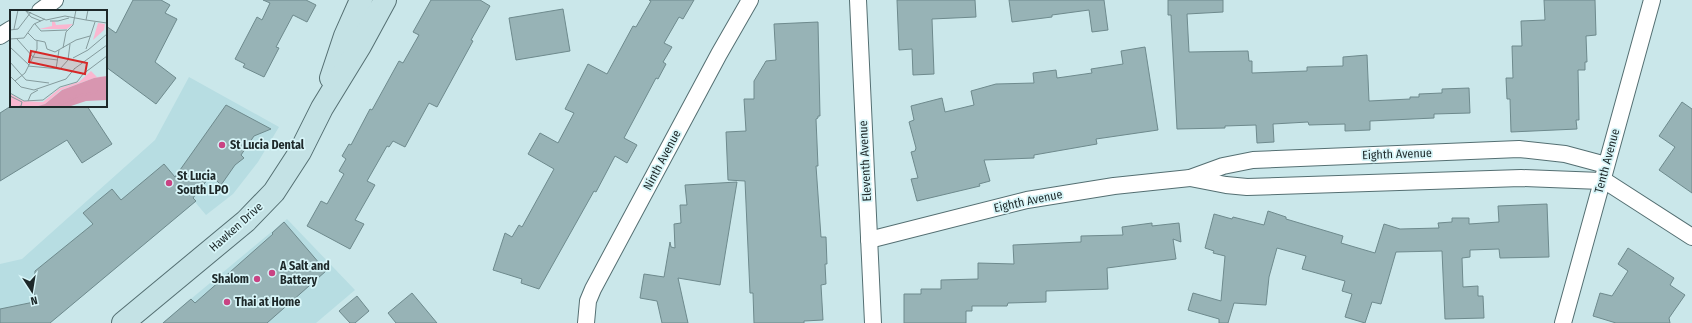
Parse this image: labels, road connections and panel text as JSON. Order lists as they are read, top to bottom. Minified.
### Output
{"streets":{"main road":["Hawken Drive"],"street":["Eighth Avenue","Ninth Avenue","Eleventh Avenue","Tenth Avenue"]},"crossings":[["Eighth Avenue","Eleventh Avenue"],["Eighth Avenue","Tenth Avenue"]],"places":["St Lucia Dental","St Lucia South LPO","A Salt and Battery","Shalom","Thai at Home"],"north":"bottom"}
